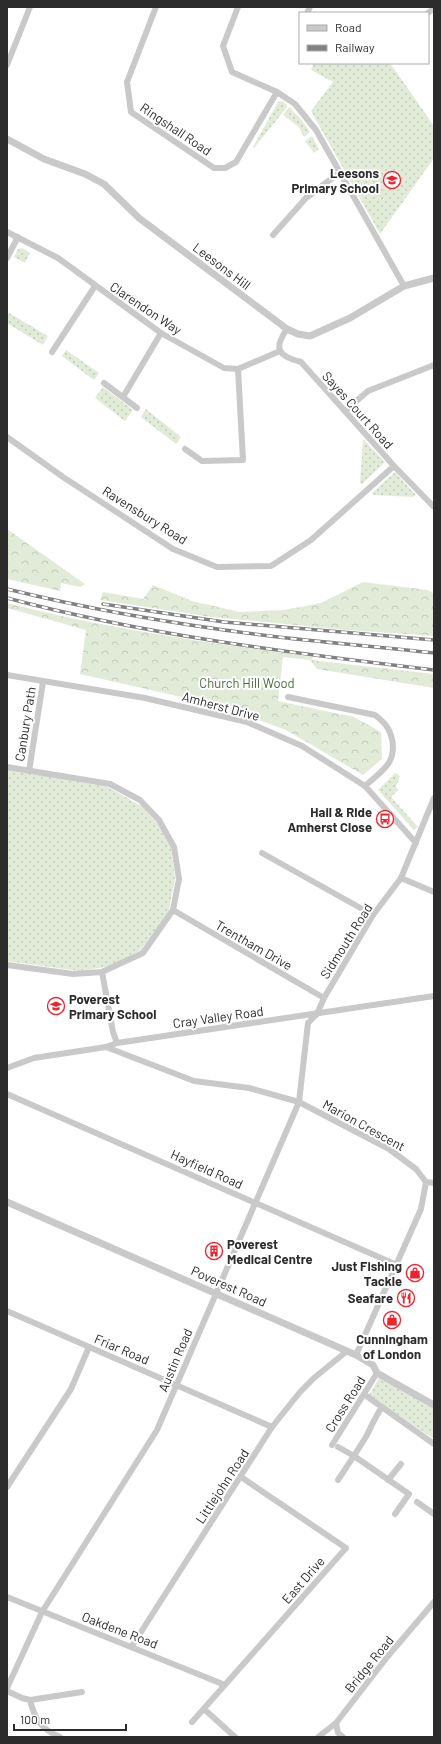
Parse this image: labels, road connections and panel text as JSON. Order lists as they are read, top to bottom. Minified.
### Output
{"streets":{"street":["Ringshall Road","Leesons Hill","Clarendon Way","Sayes Court Road","Ravensbury Road","Amherst Drive","Canbury Path","Sidmouth Road","Trentham Drive","Cray Valley Road","Marion Crescent","Hayfield Road","Poverest Road","Friar Road","Austin Road","Cross Road","Littlejohn Road","East Drive","Oakdene Road","Bridge Road"]},"crossings":[["Sayes Court Road","Ravensbury Road"],["Amherst Drive","Canbury Path"],["Amherst Drive","Sidmouth Road"],["Sidmouth Road","Trentham Drive"],["Sidmouth Road","Cray Valley Road"],["Sidmouth Road","Marion Crescent"],["Sidmouth Road","Austin Road"],["Cray Valley Road","Marion Crescent"],["Marion Crescent","Austin Road"],["Hayfield Road","Austin Road"],["Poverest Road","Austin Road"],["Poverest Road","Cross Road"],["Poverest Road","Littlejohn Road"],["Friar Road","Austin Road"],["Friar Road","Littlejohn Road"],["Austin Road","Oakdene Road"],["Littlejohn Road","East Drive"],["Littlejohn Road","Oakdene Road"],["East Drive","Oakdene Road"]],"parks":["Church Hill Wood"],"places":{"school or university":["Leesons Primary School","Poverest Primary School"],"bus stop":["Hail & Ride Amherst Close"],"building":["Poverest Medical Centre"],"shop":["Just Fishing Tackle","Cunningham of London"],"restaurant":["Seafare"]},"legend":["Road","Railway"],"scale_bar":"100 m"}
